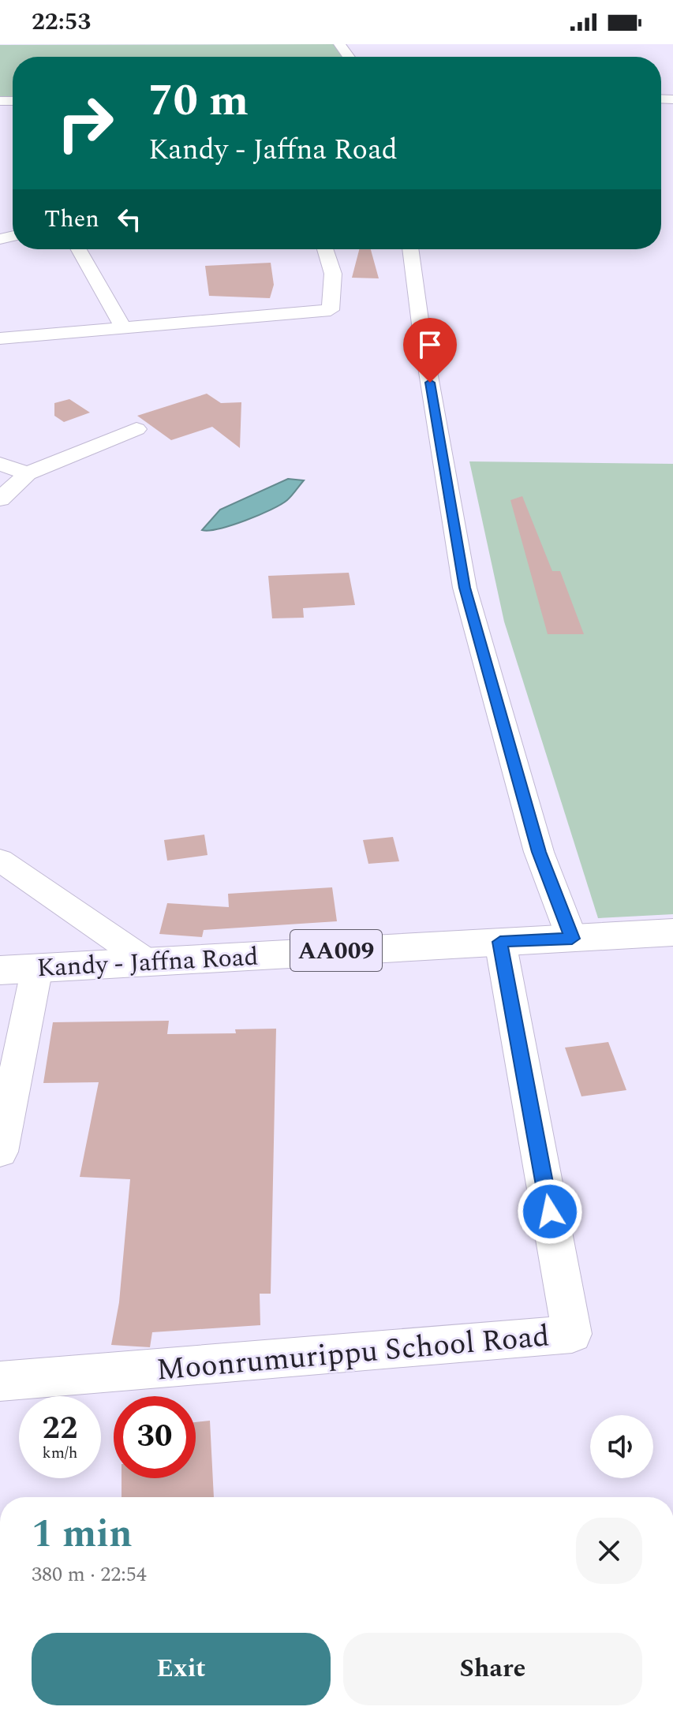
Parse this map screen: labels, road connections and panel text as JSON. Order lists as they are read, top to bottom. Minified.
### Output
{"streets":{"highway":["AA009","Kandy - Jaffna Road"],"street":["Moonrumurippu School Road"]},"crossings":[["Kandy - Jaffna Road","Moonrumurippu School Road"]],"page":{"status":"22:53","turn":["70 m","Kandy - Jaffna Road"],"then":"Then","speed":"22 km/h","limit":"30","heading":["1 min","380 m · 22:54"],"buttons":["Exit","Share"]}}
